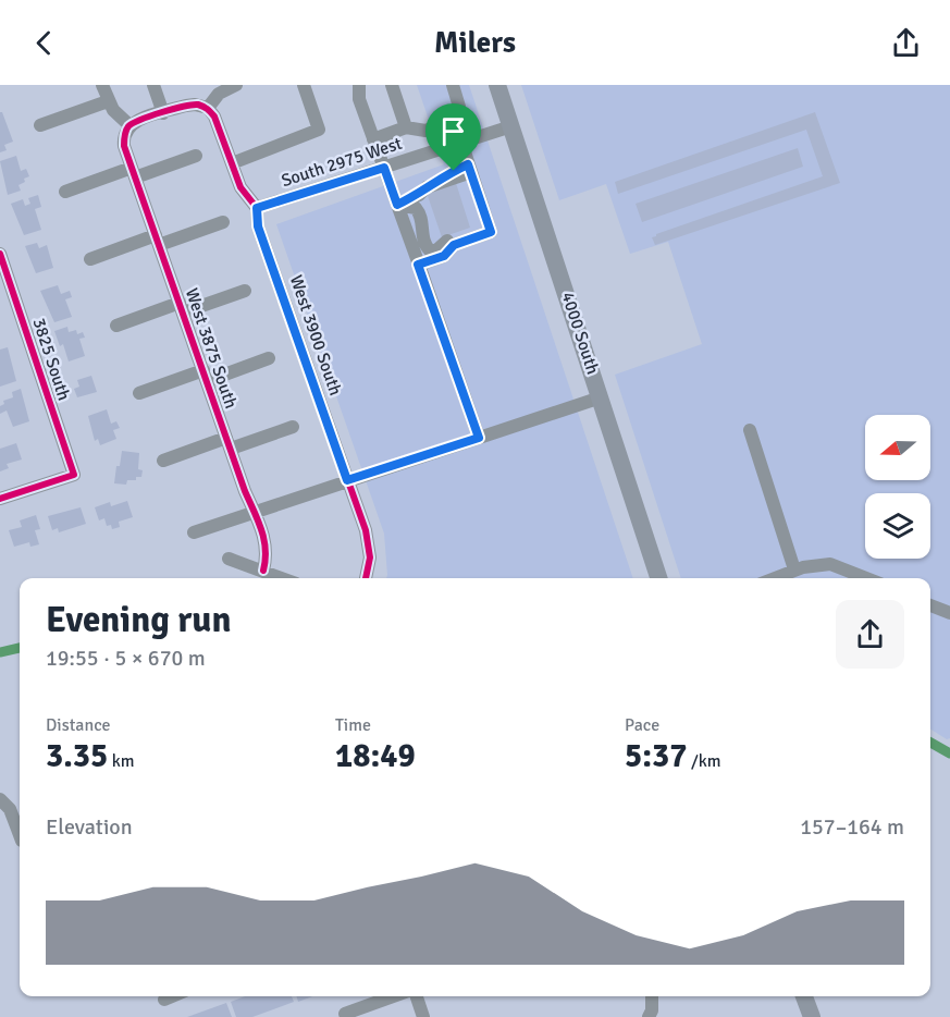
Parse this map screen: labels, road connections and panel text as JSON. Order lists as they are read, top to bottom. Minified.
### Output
{"streets":{"main road":["4000 South"],"street":["South 2975 West","West 3900 South","West 3875 South","3825 South"]},"crossings":[["South 2975 West","4000 South"],["South 2975 West","West 3900 South"]],"north":"left","page":{"header":"Milers","heading":["Evening run","19:55 · 5 × 670 m"],"stats":[["Distance","3.35 km"],["Time","18:49"],["Pace","5:37 /km"]],"chart":["Elevation","157–164 m"]}}
